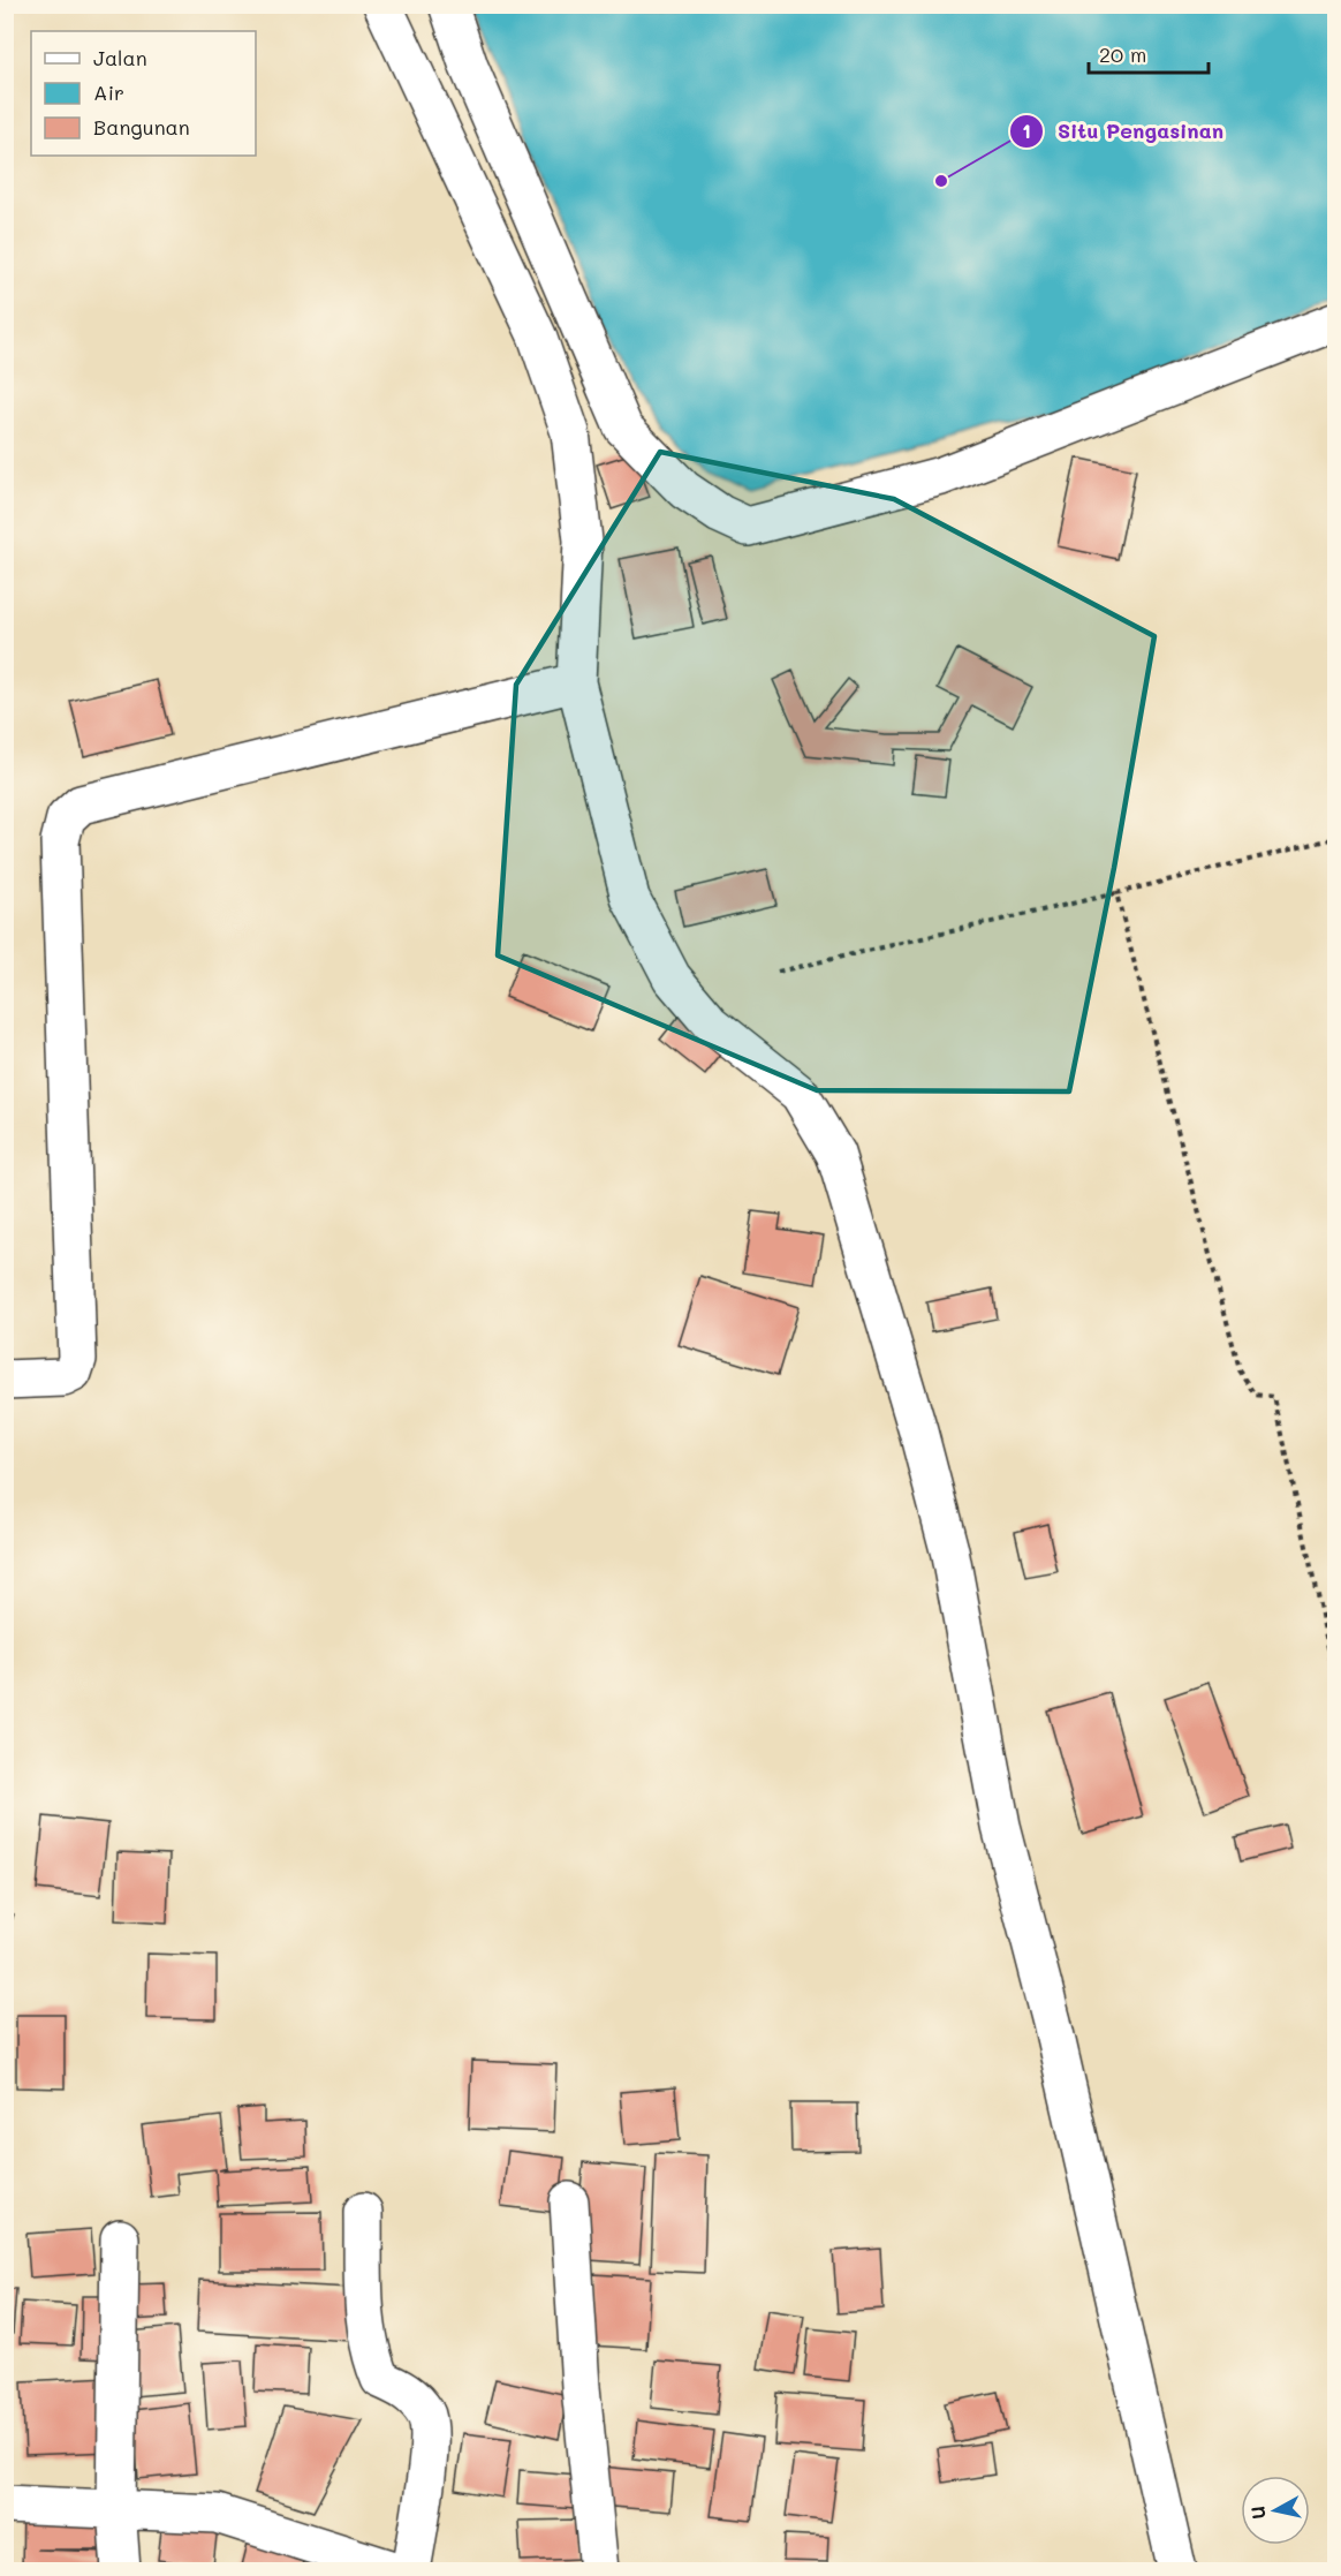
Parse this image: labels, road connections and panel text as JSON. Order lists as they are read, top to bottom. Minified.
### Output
{"places":["Situ Pengasinan"],"legend":["Jalan","Air","Bangunan"],"scale_bar":"20 m","north":"left"}
